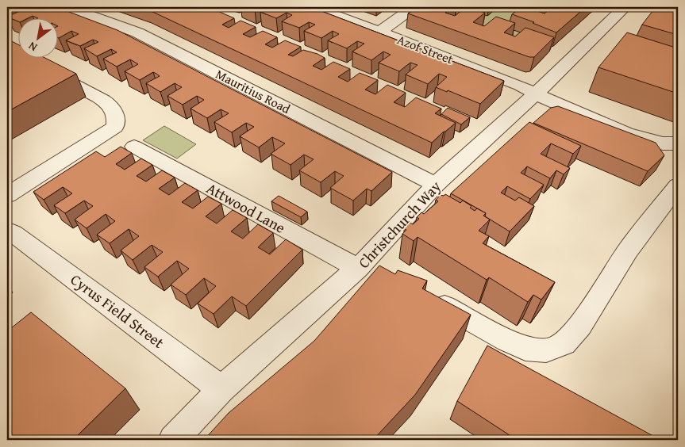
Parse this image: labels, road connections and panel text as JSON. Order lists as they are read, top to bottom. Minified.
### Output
{"streets":{"street":["Azof Street","Mauritius Road","Attwood Lane","Christchurch Way","Cyrus Field Street"]},"crossings":[["Azof Street","Christchurch Way"],["Mauritius Road","Christchurch Way"],["Attwood Lane","Christchurch Way"],["Christchurch Way","Cyrus Field Street"]],"north":"bottom left"}
